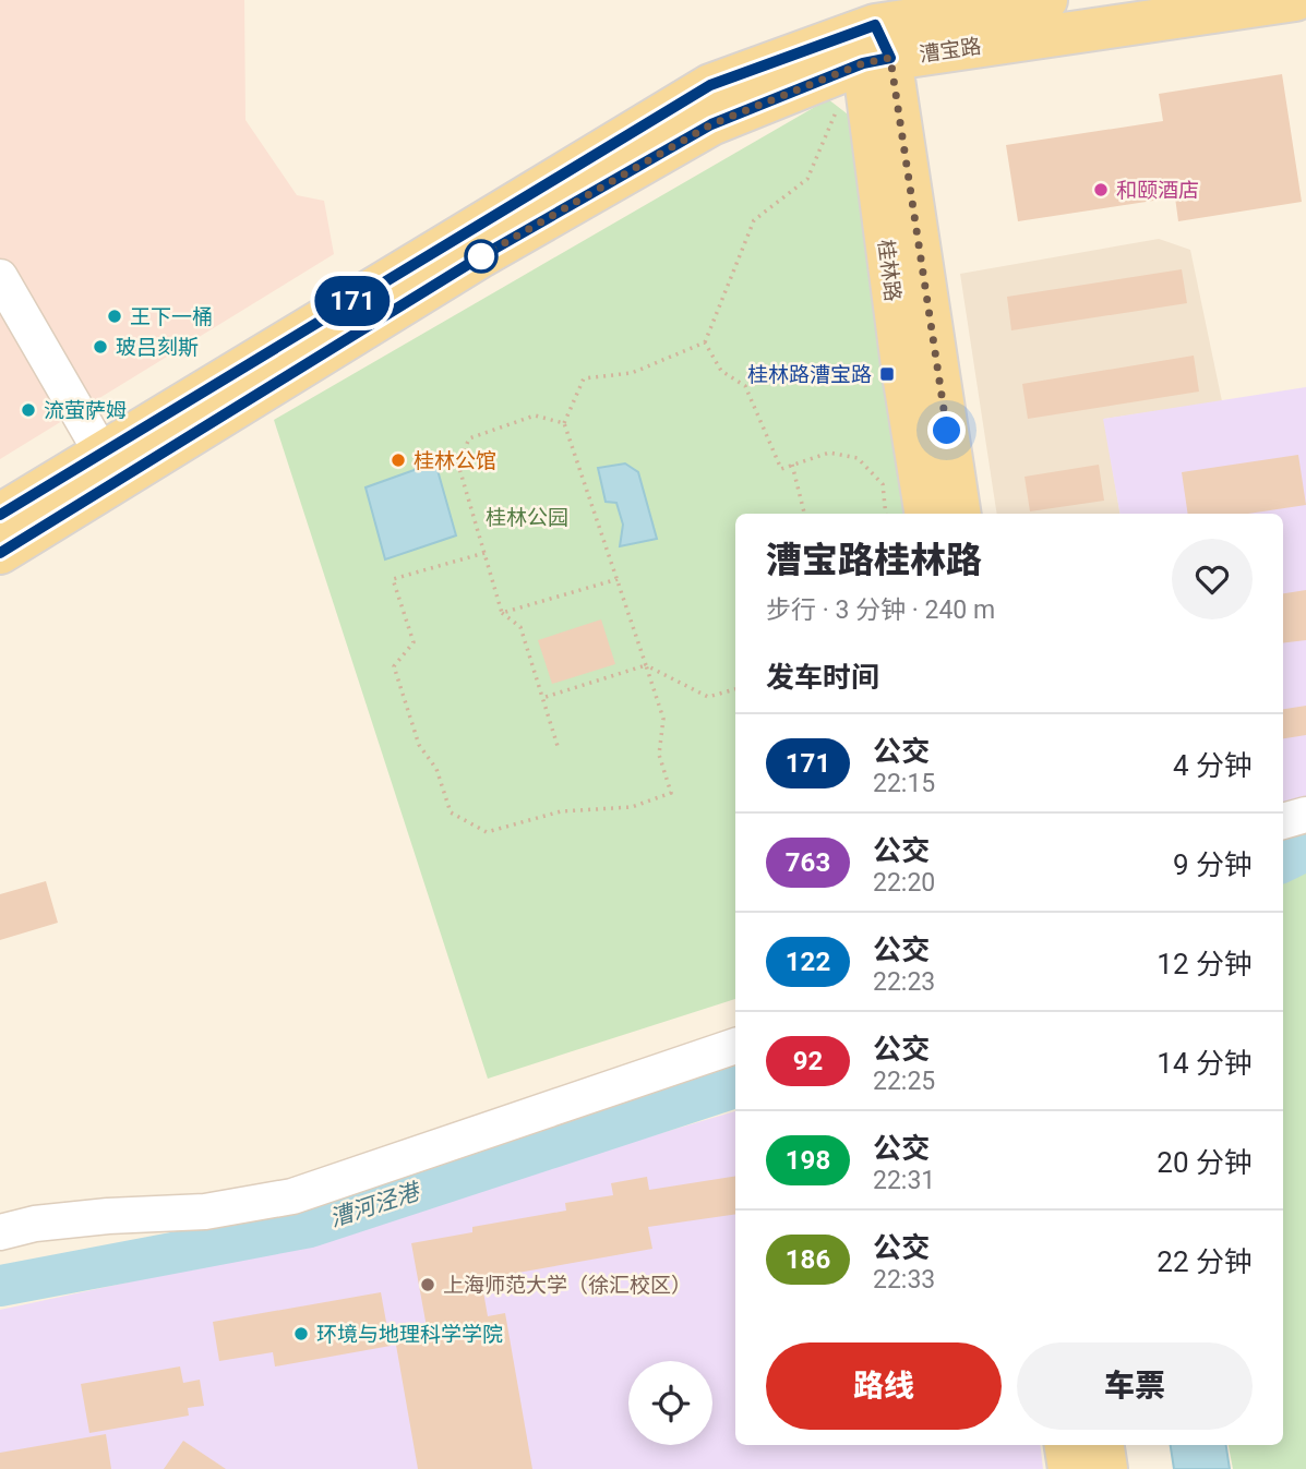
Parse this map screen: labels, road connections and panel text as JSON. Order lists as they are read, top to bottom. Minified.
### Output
{"streets":{"main road":["漕宝路","桂林路"]},"crossings":[["漕宝路","桂林路"]],"water":["漕河泾港"],"parks":["桂林公园"],"places":{"other":["和颐酒店","王下一桶","玻吕刻斯","流萤萨姆","桂林公馆","上海师范大学（徐汇校区）","环境与地理科学学院"],"transit":["桂林路漕宝路"]},"lines":["bus line 171"],"page":{"on_map":"171","heading":[["漕宝路桂林路","步行 · 3 分钟 · 240 m"],"发车时间"],"list":[{"mark":"171","name":"公交","note":"22:15","value":"4 分钟"},{"mark":"763","name":"公交","note":"22:20","value":"9 分钟"},{"mark":"122","name":"公交","note":"22:23","value":"12 分钟"},{"mark":"92","name":"公交","note":"22:25","value":"14 分钟"},{"mark":"198","name":"公交","note":"22:31","value":"20 分钟"},{"mark":"186","name":"公交","note":"22:33","value":"22 分钟"}],"buttons":["路线","车票"]}}
